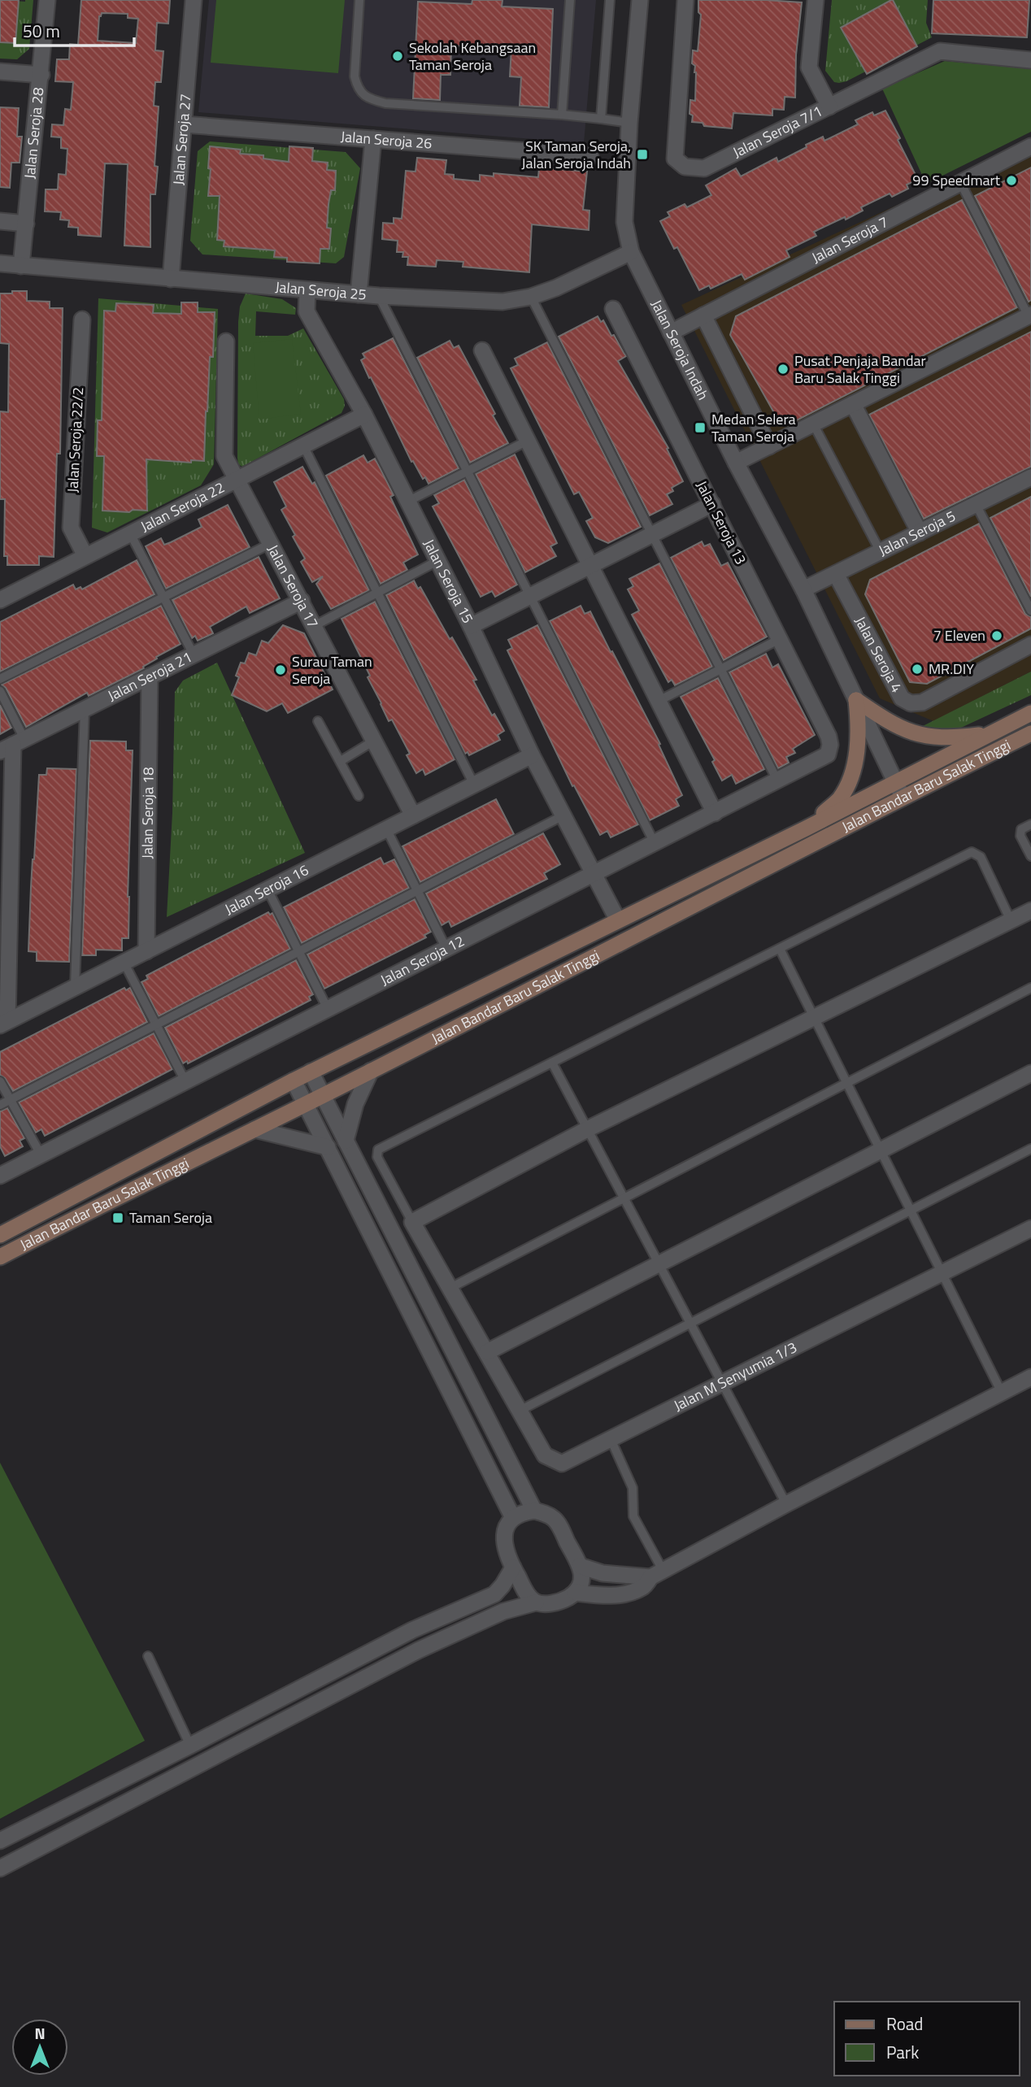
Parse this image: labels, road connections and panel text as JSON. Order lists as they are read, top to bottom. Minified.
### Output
{"streets":{"main road":["Jalan Bandar Baru Salak Tinggi"],"street":["Jalan Seroja 7/1","Jalan Seroja 28","Jalan Seroja 27","Jalan Seroja 26","Jalan Seroja 7","Jalan Seroja 25","Jalan Seroja Indah","Jalan Seroja 22/2","Jalan Seroja 22","Jalan Seroja 13","Jalan Seroja 5","Jalan Seroja 15","Jalan Seroja 17","Jalan Seroja 4","Jalan Seroja 21","Jalan Seroja 18","Jalan Seroja 16","Jalan Seroja 12","Jalan M Senyumia 1/3"]},"crossings":[["Jalan Seroja 28","Jalan Seroja 25"],["Jalan Seroja 27","Jalan Seroja 26"],["Jalan Seroja 27","Jalan Seroja 25"],["Jalan Seroja 7","Jalan Seroja Indah"],["Jalan Seroja 25","Jalan Seroja Indah"],["Jalan Seroja 25","Jalan Seroja 15"],["Jalan Seroja Indah","Jalan Seroja 5"],["Jalan Seroja Indah","Jalan Bandar Baru Salak Tinggi"],["Jalan Seroja 22/2","Jalan Seroja 22"],["Jalan Seroja 22","Jalan Seroja 15"],["Jalan Seroja 22","Jalan Seroja 17"],["Jalan Seroja 13","Jalan Seroja 12"],["Jalan Seroja 5","Jalan Seroja 4"],["Jalan Seroja 15","Jalan Bandar Baru Salak Tinggi"],["Jalan Seroja 15","Jalan Seroja 16"],["Jalan Seroja 15","Jalan Seroja 12"],["Jalan Seroja 17","Jalan Seroja 21"],["Jalan Seroja 17","Jalan Seroja 16"],["Jalan Seroja 21","Jalan Seroja 18"],["Jalan Seroja 18","Jalan Seroja 16"]],"places":{"other":["Sekolah Kebangsaan Taman Seroja","99 Speedmart","Pusat Penjaja Bandar Baru Salak Tinggi","7 Eleven","MR.DIY","Surau Taman Seroja"],"transit":["SK Taman Seroja, Jalan Seroja Indah","Medan Selera Taman Seroja","Taman Seroja"]},"legend":["Road","Park"],"scale_bar":"50 m","north":"top"}
